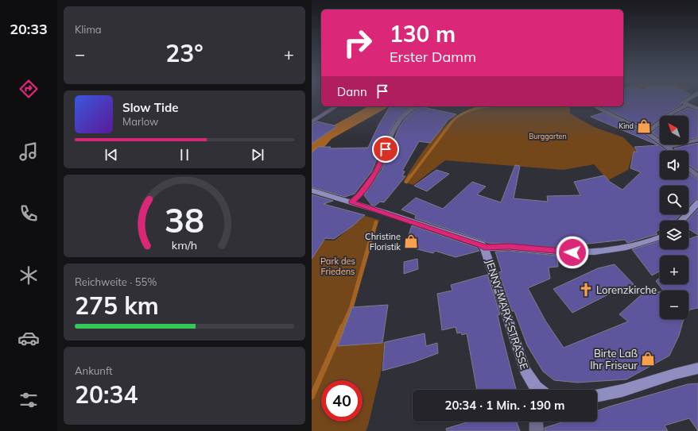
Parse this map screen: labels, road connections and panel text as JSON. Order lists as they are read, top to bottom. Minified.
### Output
{"streets":{"street":["JENNY-MARX-STRASSE"]},"parks":["Burggarten","Park des Friedens"],"places":{"shop":["Kind","Christine Floristik","Birte Laß Ihr Friseur"],"church":["Lorenzkirche"]},"north":"top left","page":{"tabs":"20:33","tile":["Klima",["Reichweite · 55%","275 km"],["Ankunft","20:34"]],"turn":["130 m","Erster Damm"],"heat":["−","23°","+"],"then":"Dann","song":["Slow Tide","Marlow"],"map_buttons":["+","−"],"limit":"40","trip":"20:34 · 1 Min. · 190 m","gauge":["38","km/h"]}}
